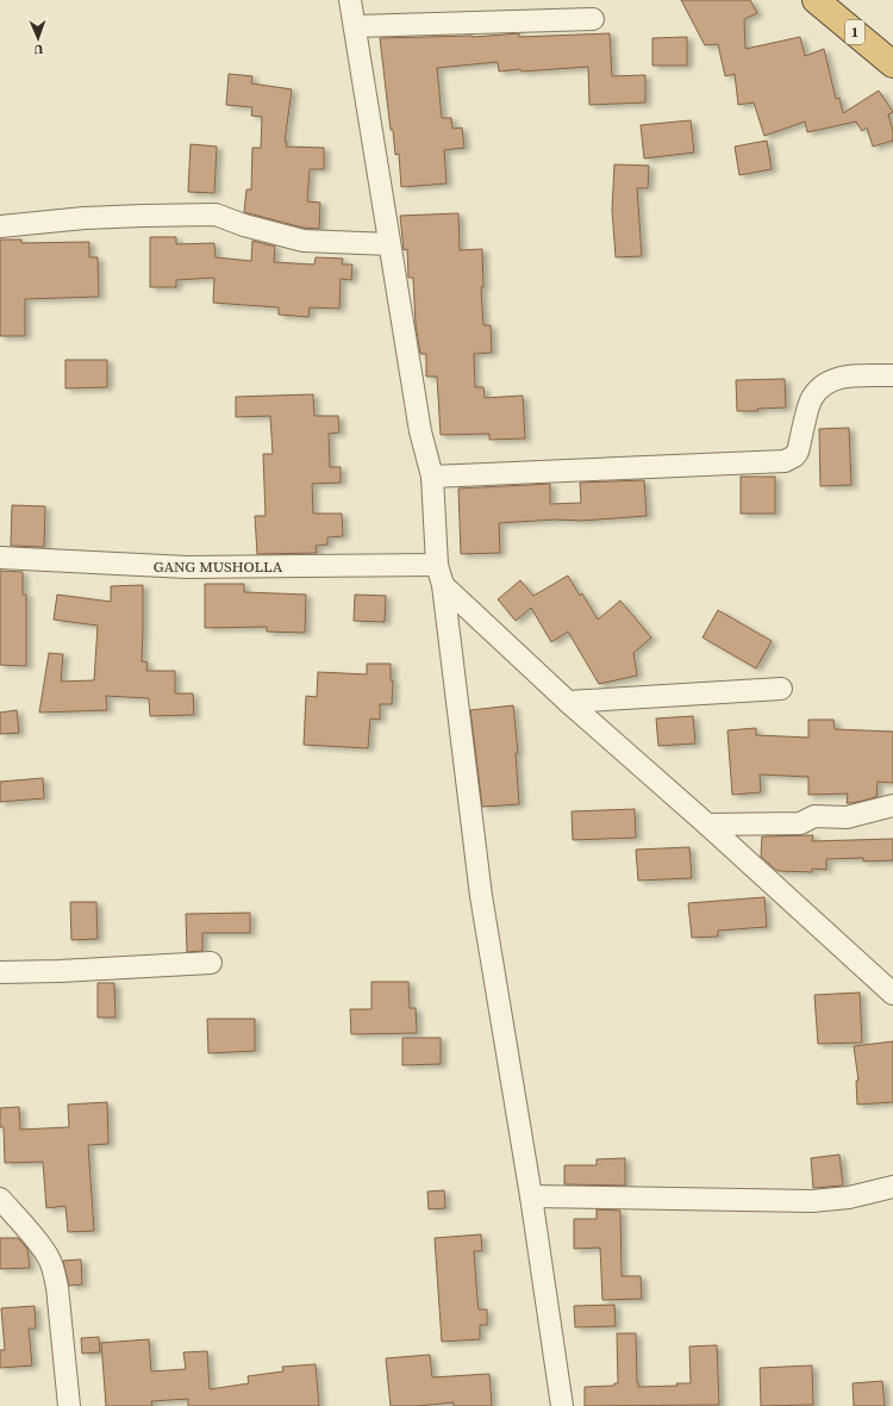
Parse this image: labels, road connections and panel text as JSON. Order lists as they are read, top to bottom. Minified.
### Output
{"streets":{"highway":["1"],"street":["GANG MUSHOLLA"]},"north":"bottom"}
